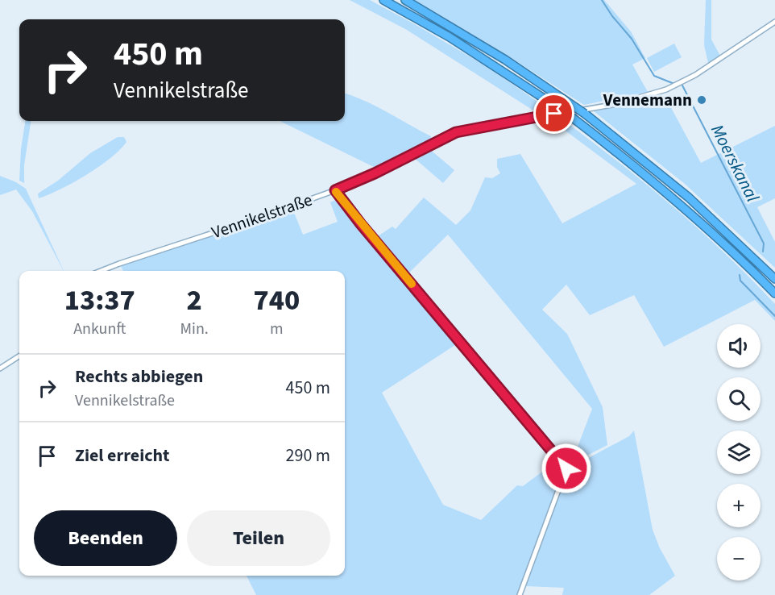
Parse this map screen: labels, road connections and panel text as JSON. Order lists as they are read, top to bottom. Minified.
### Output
{"streets":{"street":["Vennikelstraße"]},"water":["Moerskanal"],"places":["Vennemann"],"page":{"turn":["450 m","Vennikelstraße"],"eta":["13:37","Ankunft","2","Min.","740","m"],"map_buttons":["+","−"],"list":[{"name":"Rechts abbiegen","note":"Vennikelstraße","value":"450 m"},{"name":"Ziel erreicht","value":"290 m"}],"buttons":["Beenden","Teilen"]}}
